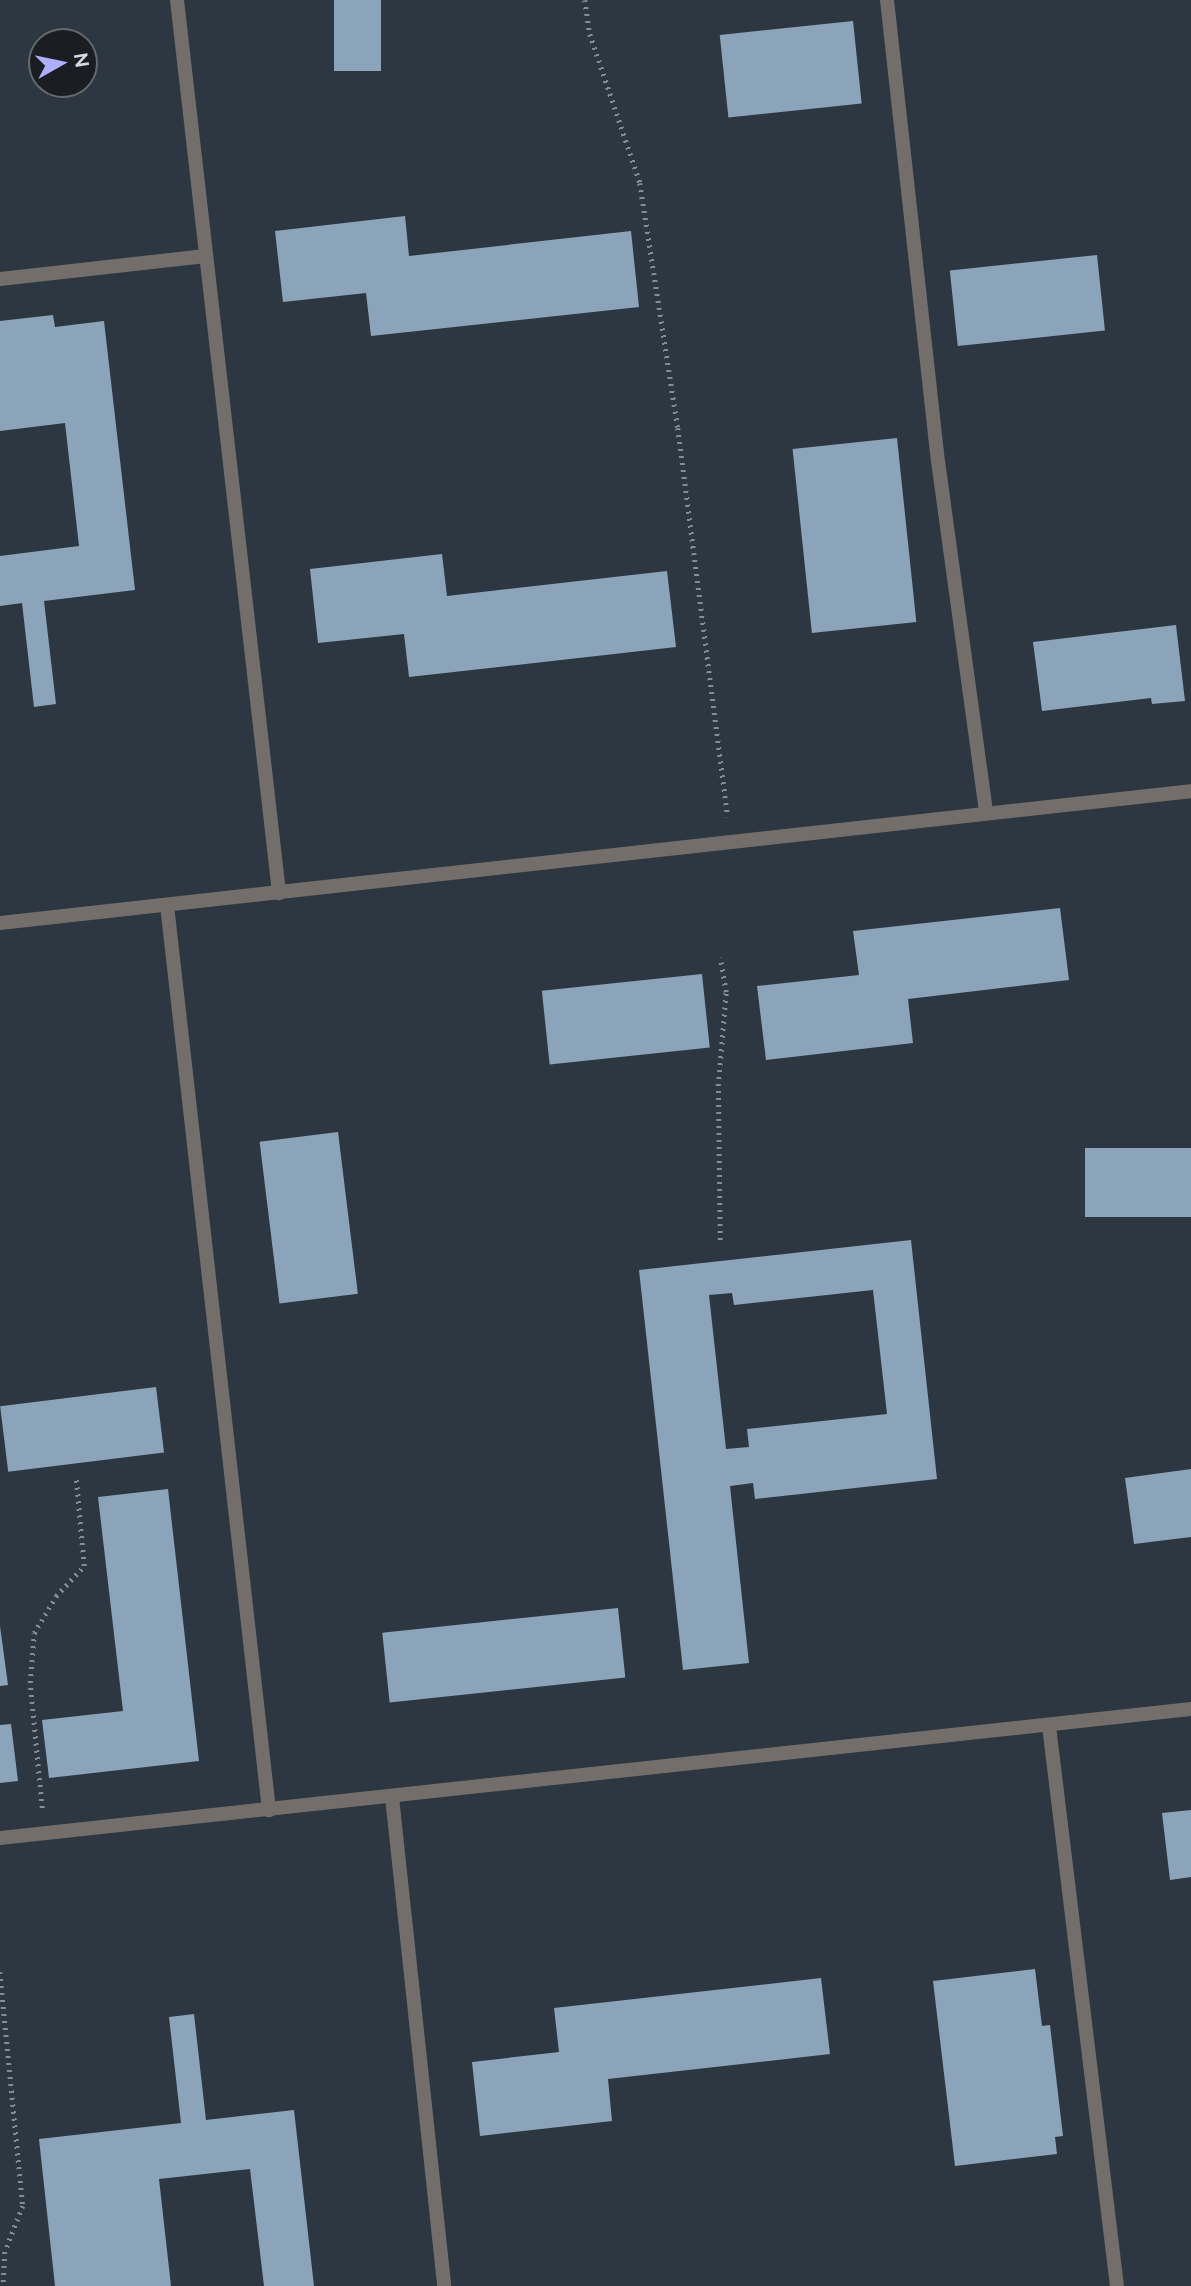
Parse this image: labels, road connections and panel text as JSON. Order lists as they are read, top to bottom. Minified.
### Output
{"north":"right"}
